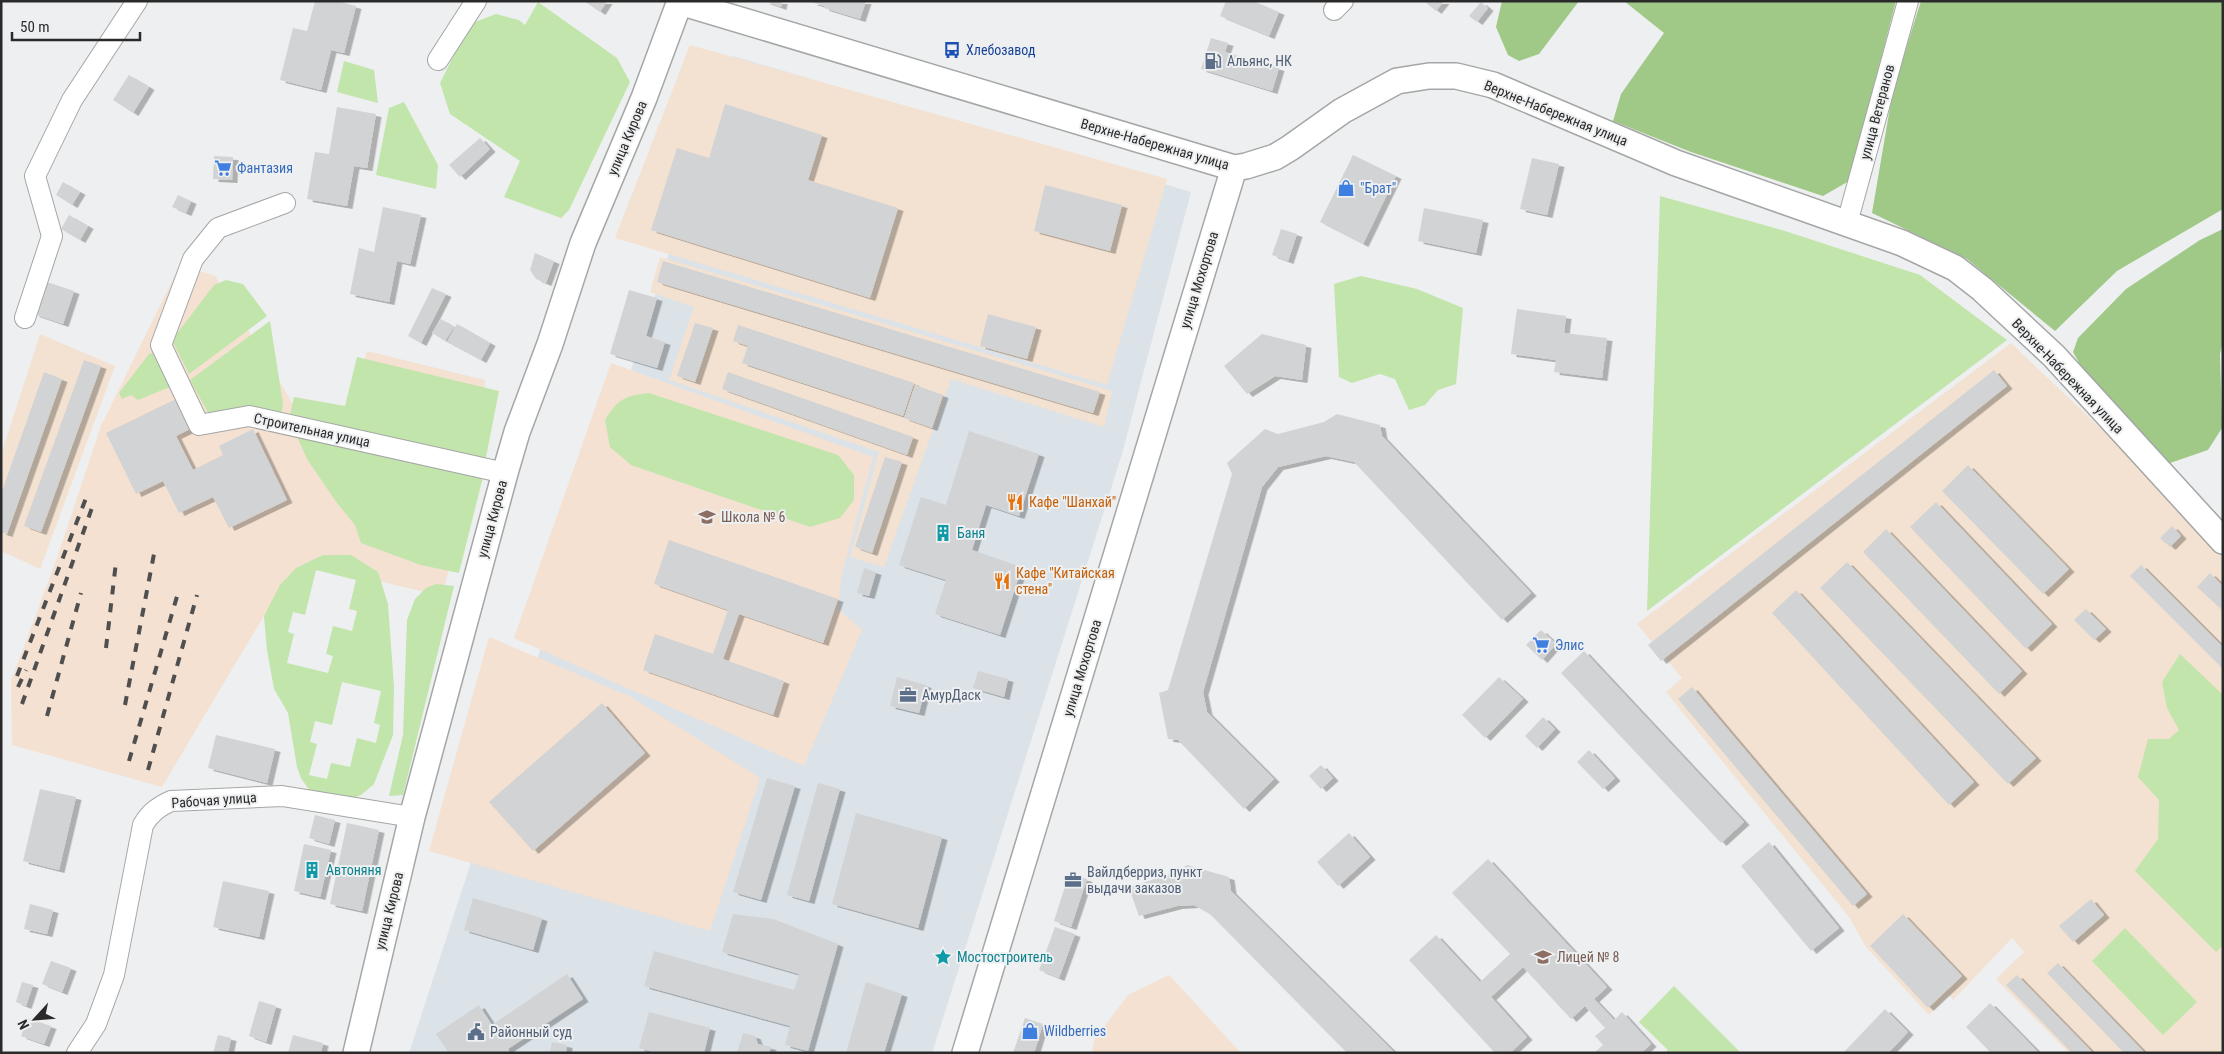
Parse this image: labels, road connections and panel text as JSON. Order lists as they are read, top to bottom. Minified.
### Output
{"streets":{"street":["улица Ветеранов","Верхне-Набережная улица","улица Кирова","улица Мохортова","Строительная улица","Рабочая улица"]},"crossings":[["улица Ветеранов","Верхне-Набережная улица"],["Верхне-Набережная улица","улица Кирова"],["Верхне-Набережная улица","улица Мохортова"],["улица Кирова","Строительная улица"],["улица Кирова","Рабочая улица"]],"places":{"bus stop":["Хлебозавод"],"fuel station":["Альянс, НК"],"supermarket":["Фантазия","Элис"],"shop":["\"Брат\"","Wildberries"],"restaurant":["Кафе \"Шанхай\"","Кафе \"Китайская стена\""],"school or university":["Школа № 6","Лицей № 8"],"building":["Баня","Автоняня"],"office":["АмурДаск","Вайлдберриз, пункт выдачи заказов"],"place":["Мостостроитель"],"public building":["Районный суд"]},"scale_bar":"50 m","north":"bottom left"}
